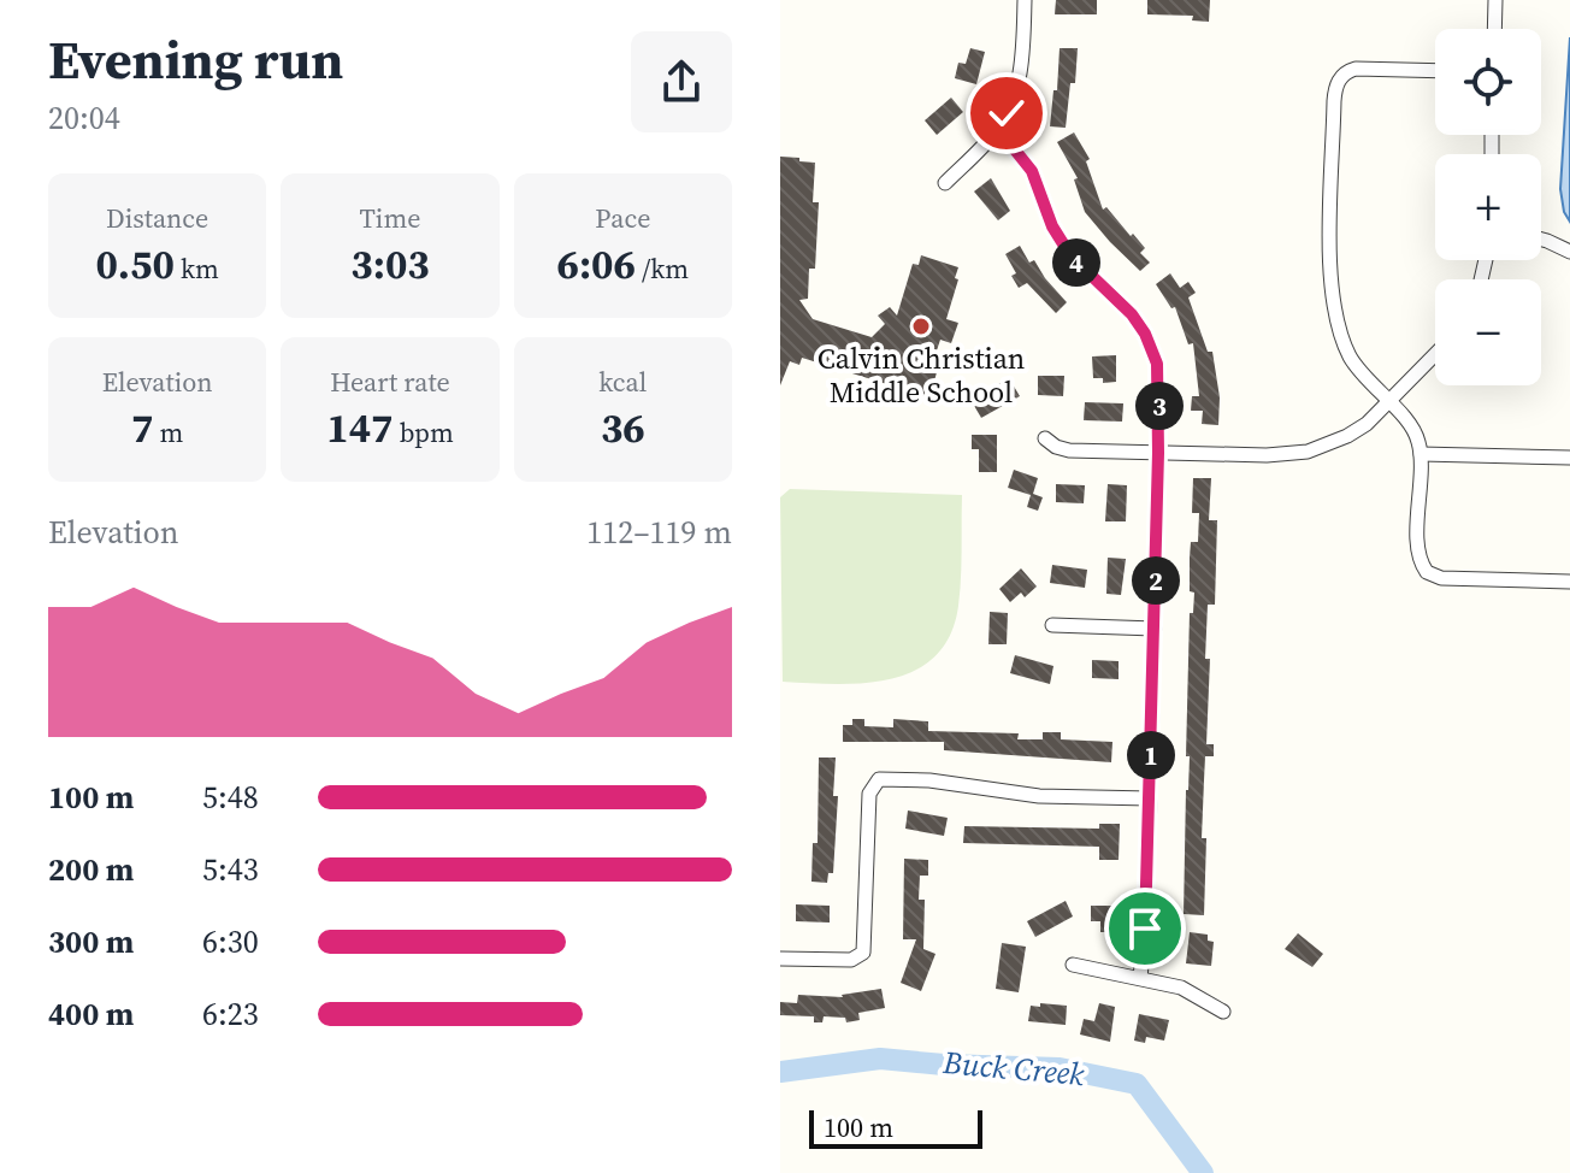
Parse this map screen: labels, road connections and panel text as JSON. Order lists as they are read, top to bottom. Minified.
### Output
{"water":["Buck Creek"],"places":["Calvin Christian Middle School"],"scale_bar":"100 m","page":{"heading":["Evening run","20:04"],"map_buttons":["+","−"],"stats":[["Distance","0.50 km"],["Time","3:03"],["Pace","6:06 /km"],["Elevation","7 m"],["Heart rate","147 bpm"],["kcal","36"]],"pins":["4","3","2","1"],"chart":["Elevation","112–119 m"],"list":[{"name":"100 m","note":"5:48"},{"name":"200 m","note":"5:43"},{"name":"300 m","note":"6:30"},{"name":"400 m","note":"6:23"}],"scale":"100 m"}}
